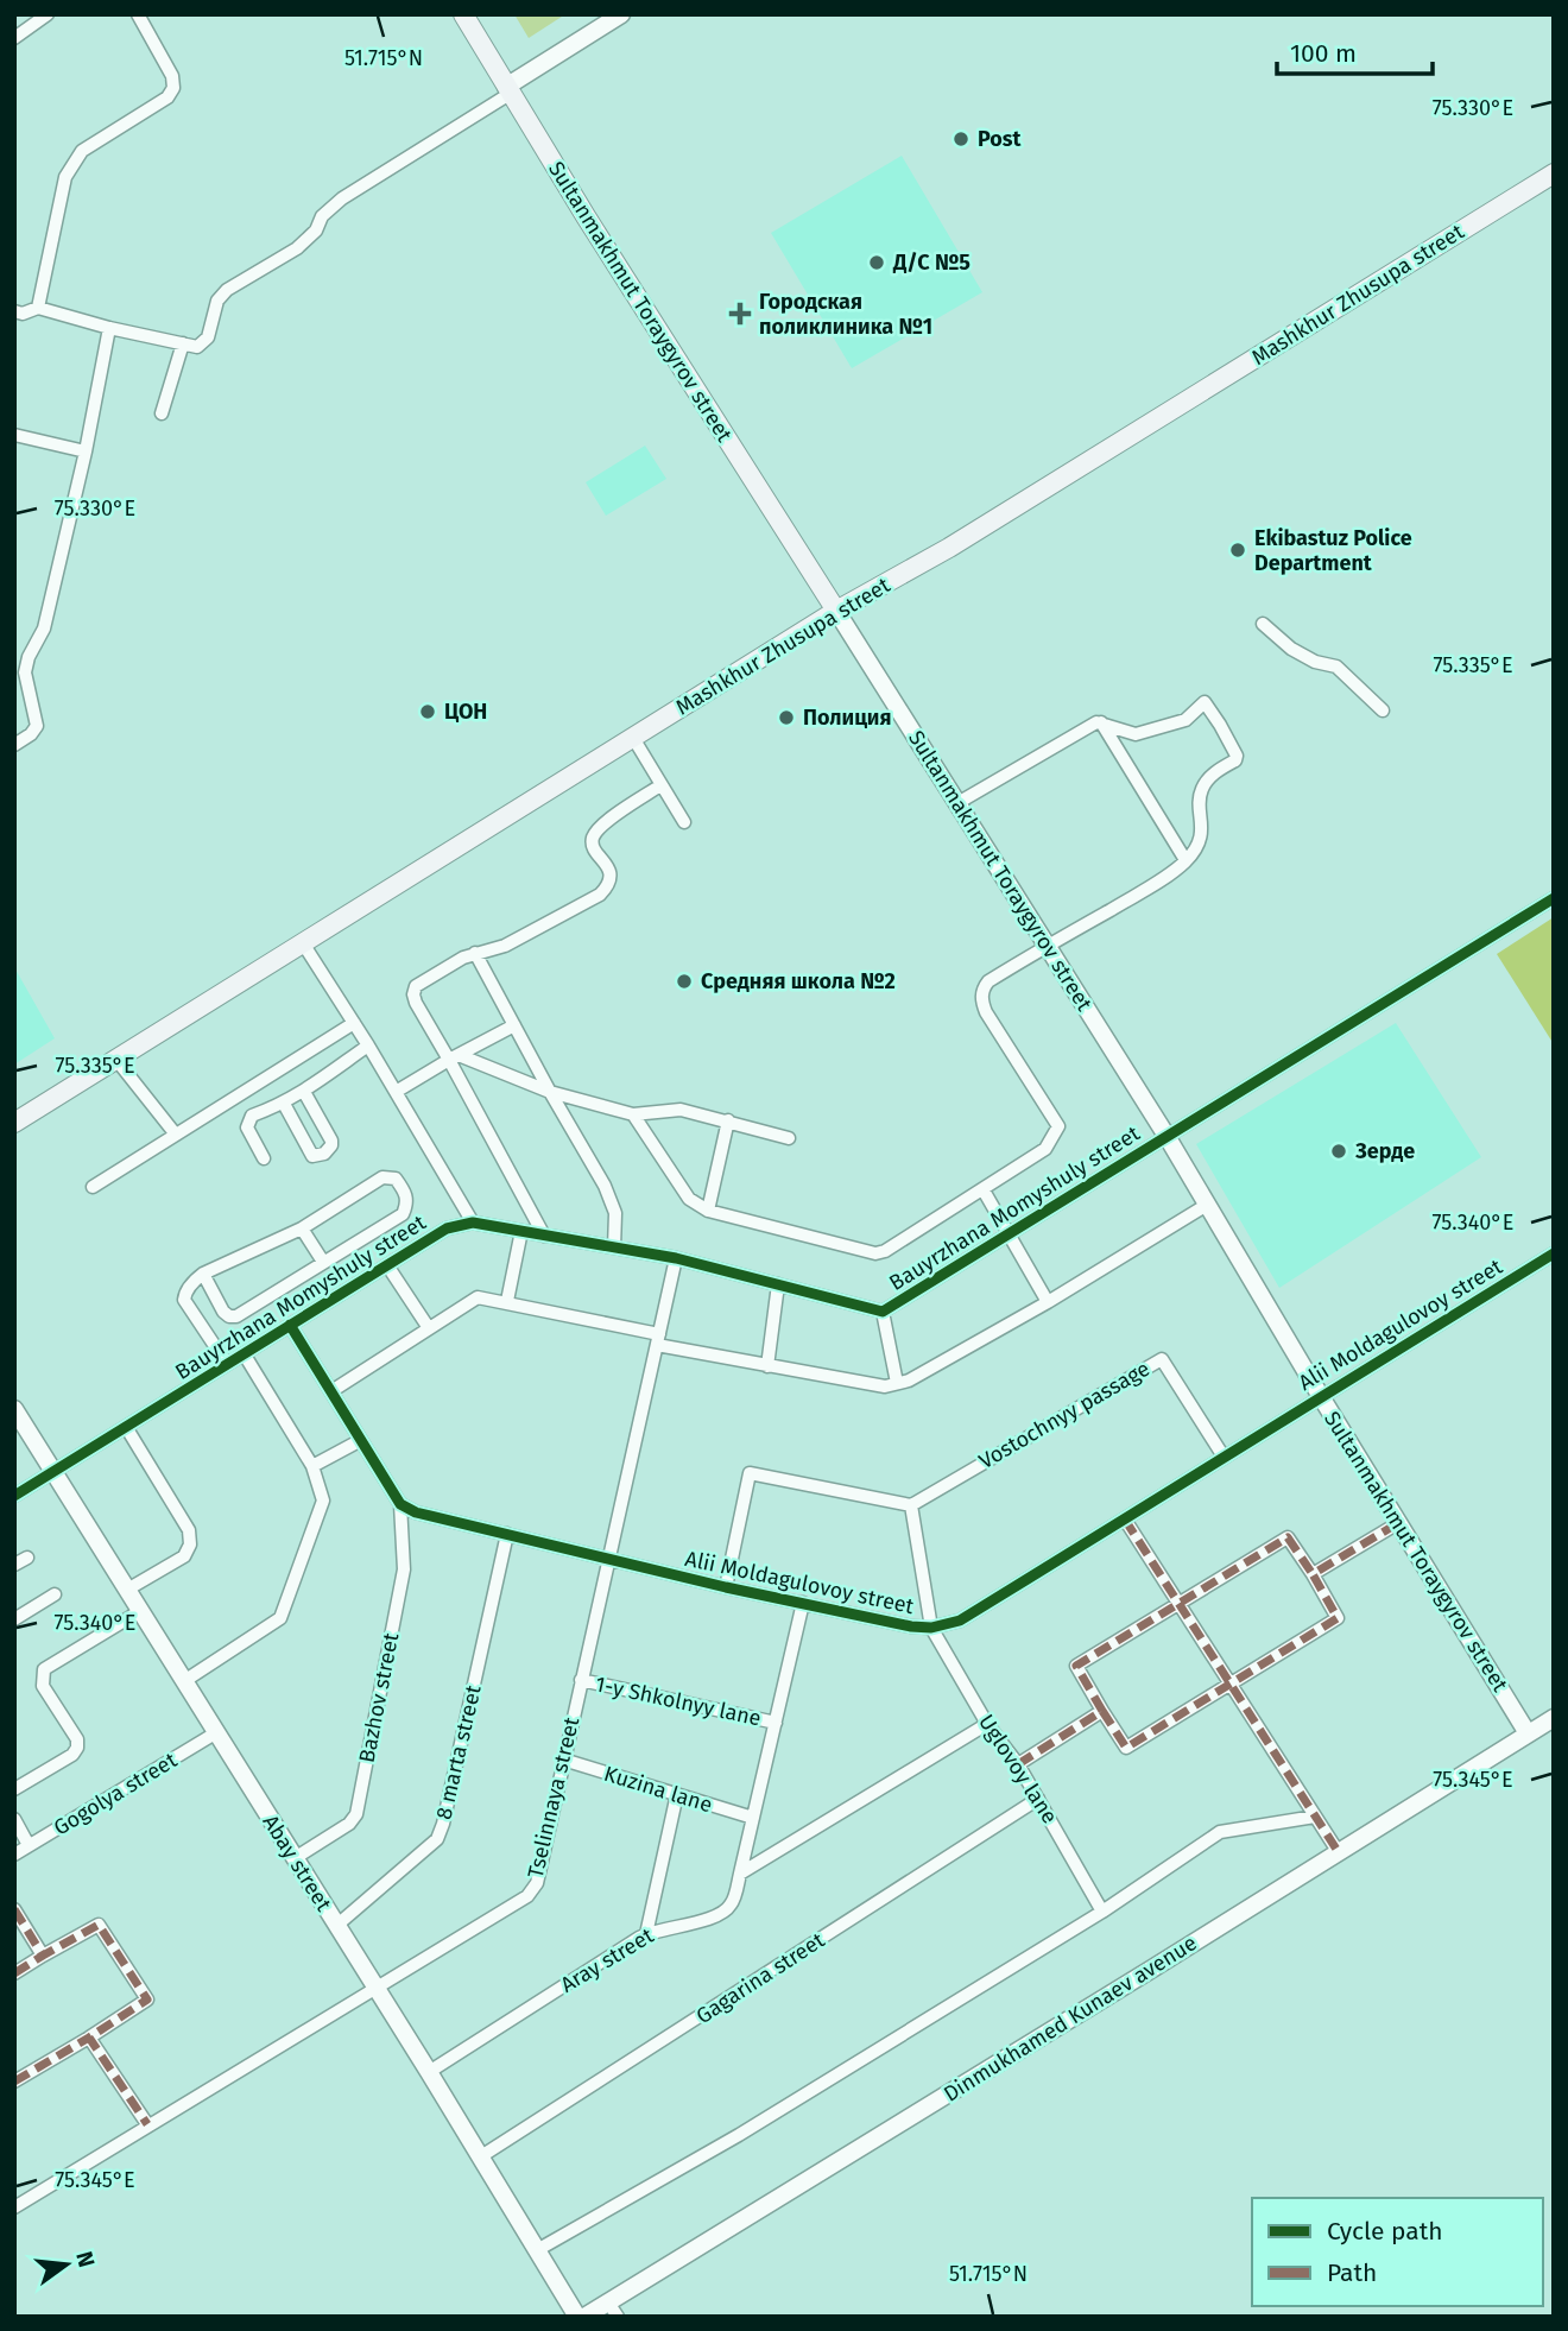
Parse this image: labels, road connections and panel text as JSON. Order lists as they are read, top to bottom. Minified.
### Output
{"streets":{"main road":["Mashkhur Zhusupa street","Sultanmakhmut Toraygyrov street"],"street":["Bauyrzhana Momyshuly street","Alii Moldagulovoy street","Vostochnyy passage","Bazhov street","1-y Shkolnyy lane","8 marta street","Uglovoy lane","Kuzina lane","Gogolya street","Tselinnaya street","Abay street","Aray street","Gagarina street","Dinmukhamed Kunaev avenue"]},"crossings":[["Mashkhur Zhusupa street","Sultanmakhmut Toraygyrov street"],["Sultanmakhmut Toraygyrov street","Bauyrzhana Momyshuly street"],["Sultanmakhmut Toraygyrov street","Alii Moldagulovoy street"],["Sultanmakhmut Toraygyrov street","Dinmukhamed Kunaev avenue"],["Bauyrzhana Momyshuly street","Tselinnaya street"],["Bauyrzhana Momyshuly street","Abay street"],["Alii Moldagulovoy street","Vostochnyy passage"],["Alii Moldagulovoy street","Bazhov street"],["Alii Moldagulovoy street","8 marta street"],["Alii Moldagulovoy street","Uglovoy lane"],["Alii Moldagulovoy street","Tselinnaya street"],["Alii Moldagulovoy street","Aray street"],["Bazhov street","Abay street"],["1-y Shkolnyy lane","Tselinnaya street"],["1-y Shkolnyy lane","Aray street"],["8 marta street","Abay street"],["Uglovoy lane","Gagarina street"],["Kuzina lane","Tselinnaya street"],["Kuzina lane","Aray street"],["Gogolya street","Abay street"],["Tselinnaya street","Abay street"],["Abay street","Aray street"],["Abay street","Gagarina street"]],"places":{"other":["Post","Д/С №5","Ekibastuz Police Department","ЦОН","Полиция","Средняя школа №2","Зерде"],"health":["Городская поликлиника №1"]},"legend":["Cycle path","Path"],"scale_bar":"100 m","north":"right","coordinates":["51.715°N","75.330°E","75.335°E","75.340°E","75.345°E"]}
